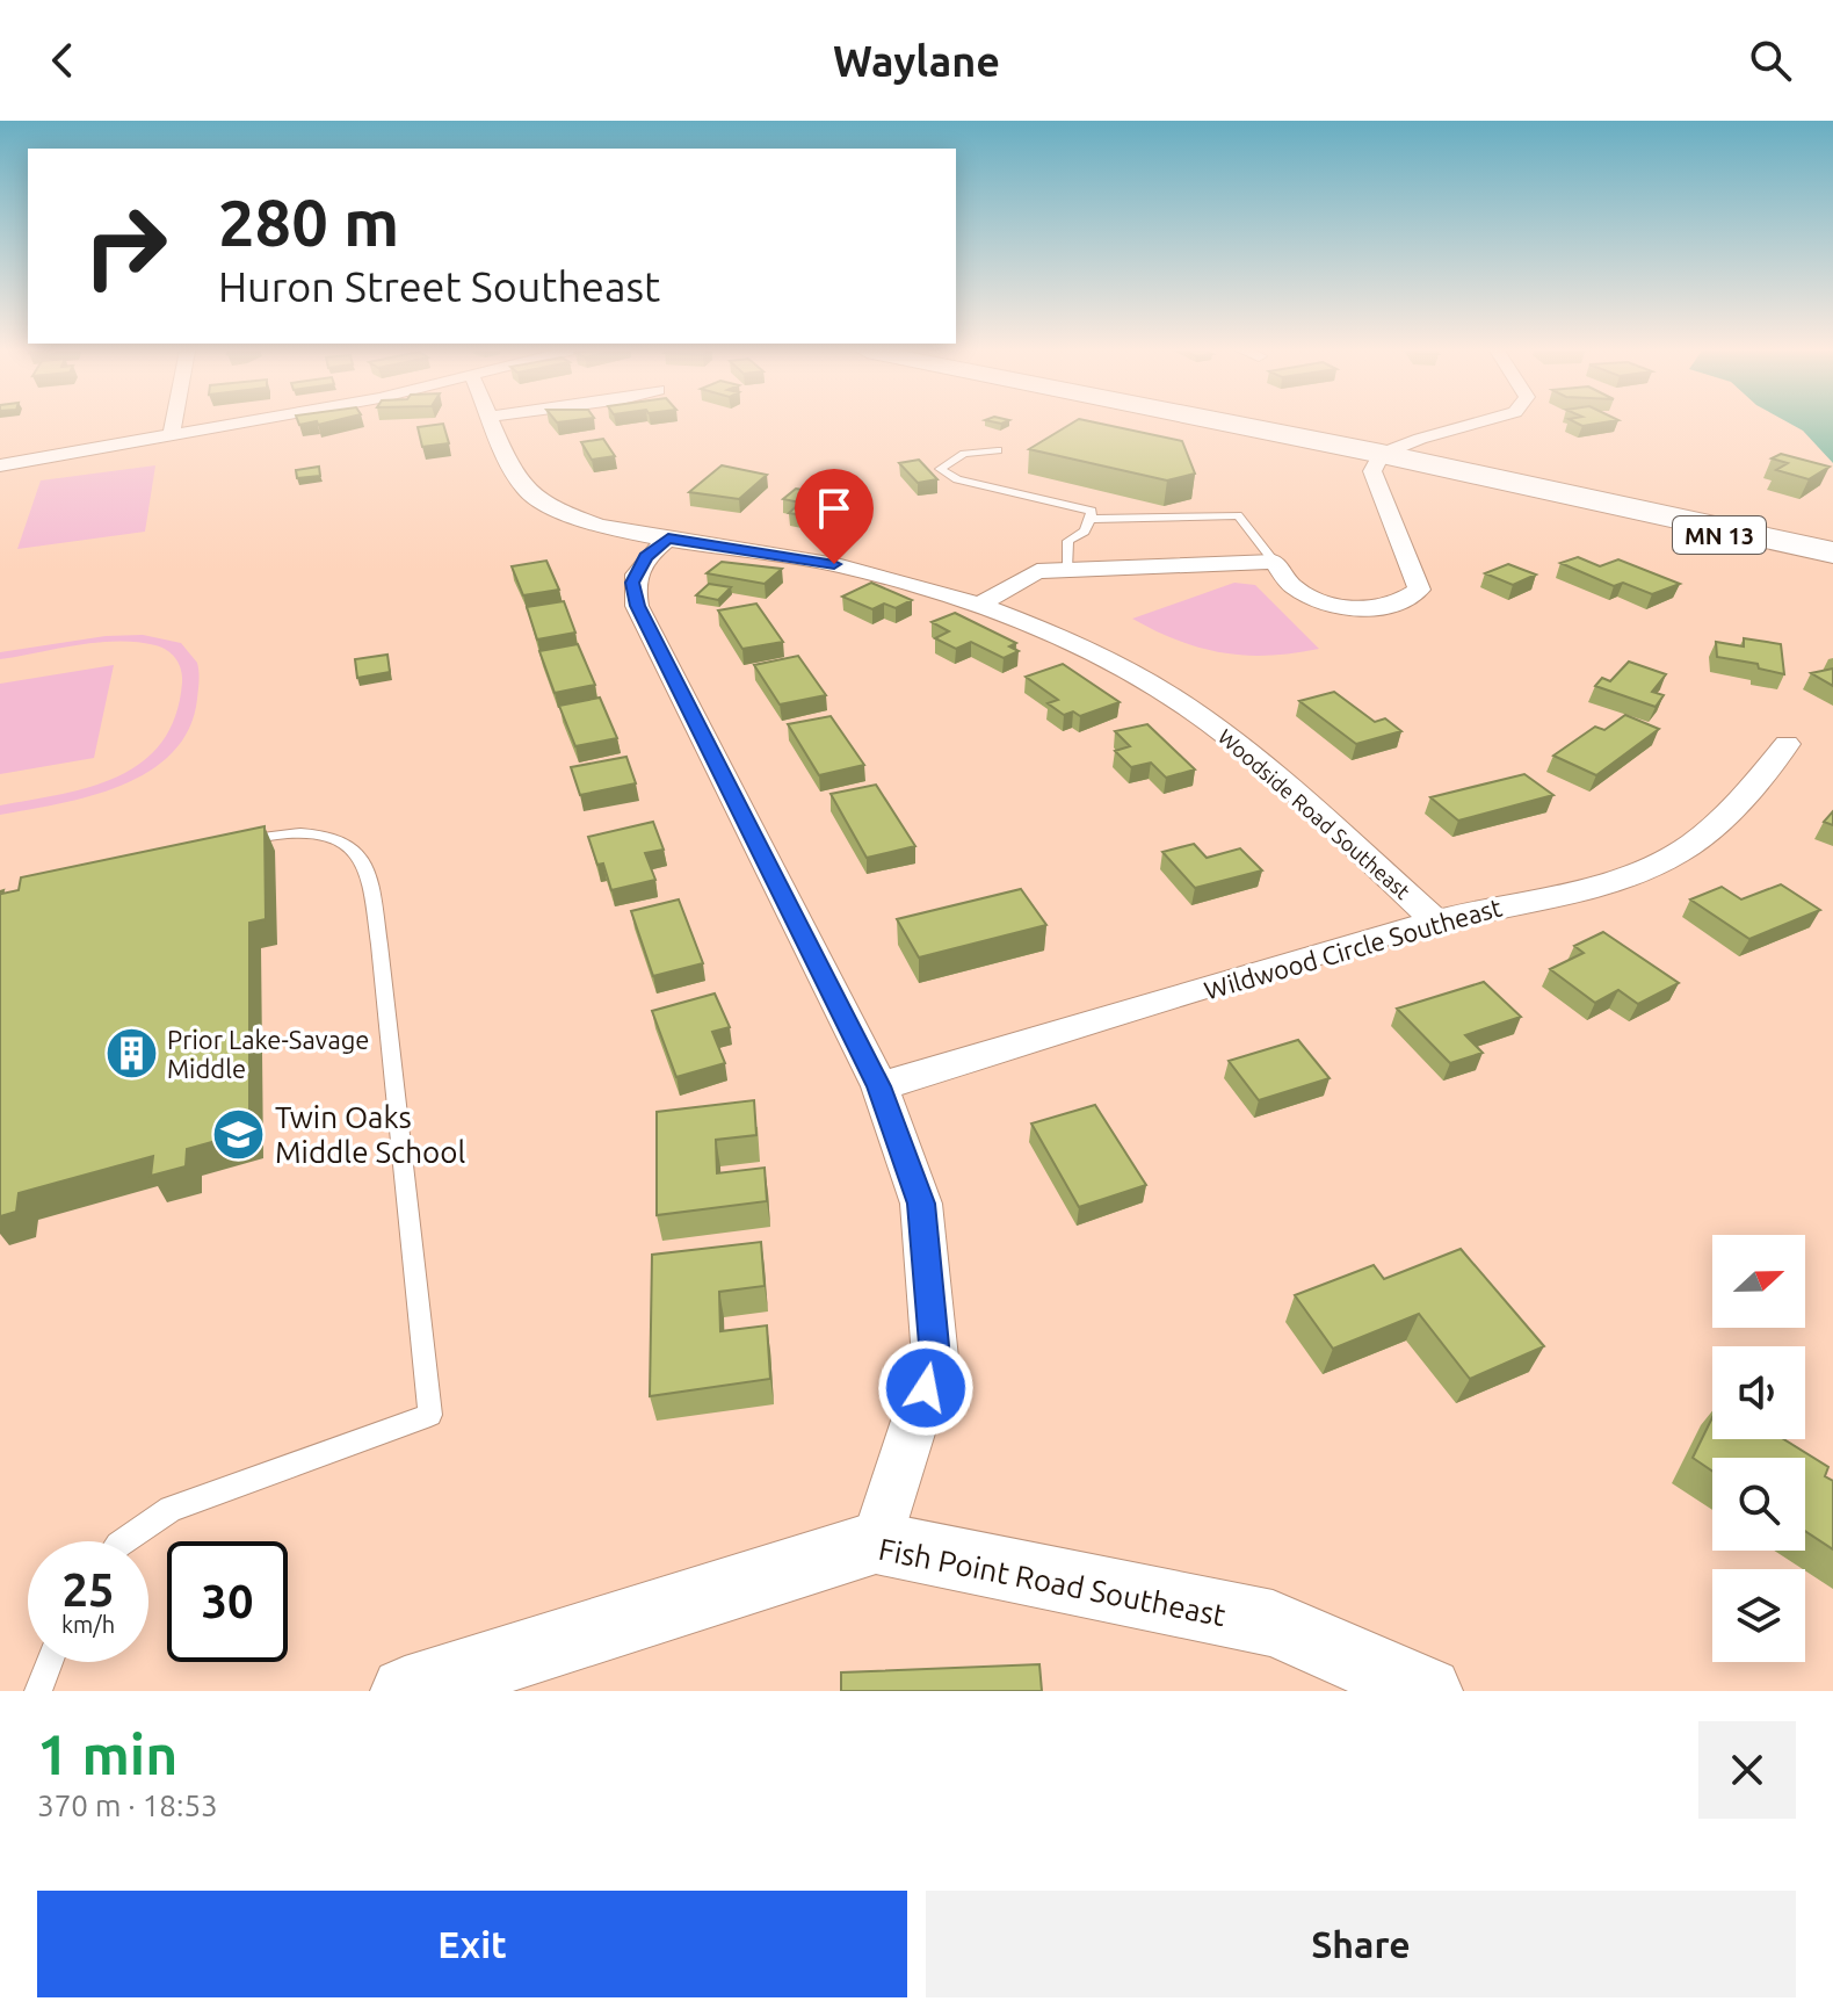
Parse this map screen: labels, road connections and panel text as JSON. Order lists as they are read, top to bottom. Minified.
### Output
{"streets":{"main road":["MN 13"],"street":["Woodside Road Southeast","Wildwood Circle Southeast","Fish Point Road Southeast"]},"crossings":[["Woodside Road Southeast","Wildwood Circle Southeast"]],"places":{"building":["Prior Lake-Savage Middle"],"school or university":["Twin Oaks Middle School"]},"north":"right","page":{"header":"Waylane","turn":["280 m","Huron Street Southeast"],"speed":"25 km/h","limit":"30","heading":["1 min","370 m · 18:53"],"buttons":["Exit","Share"]}}
